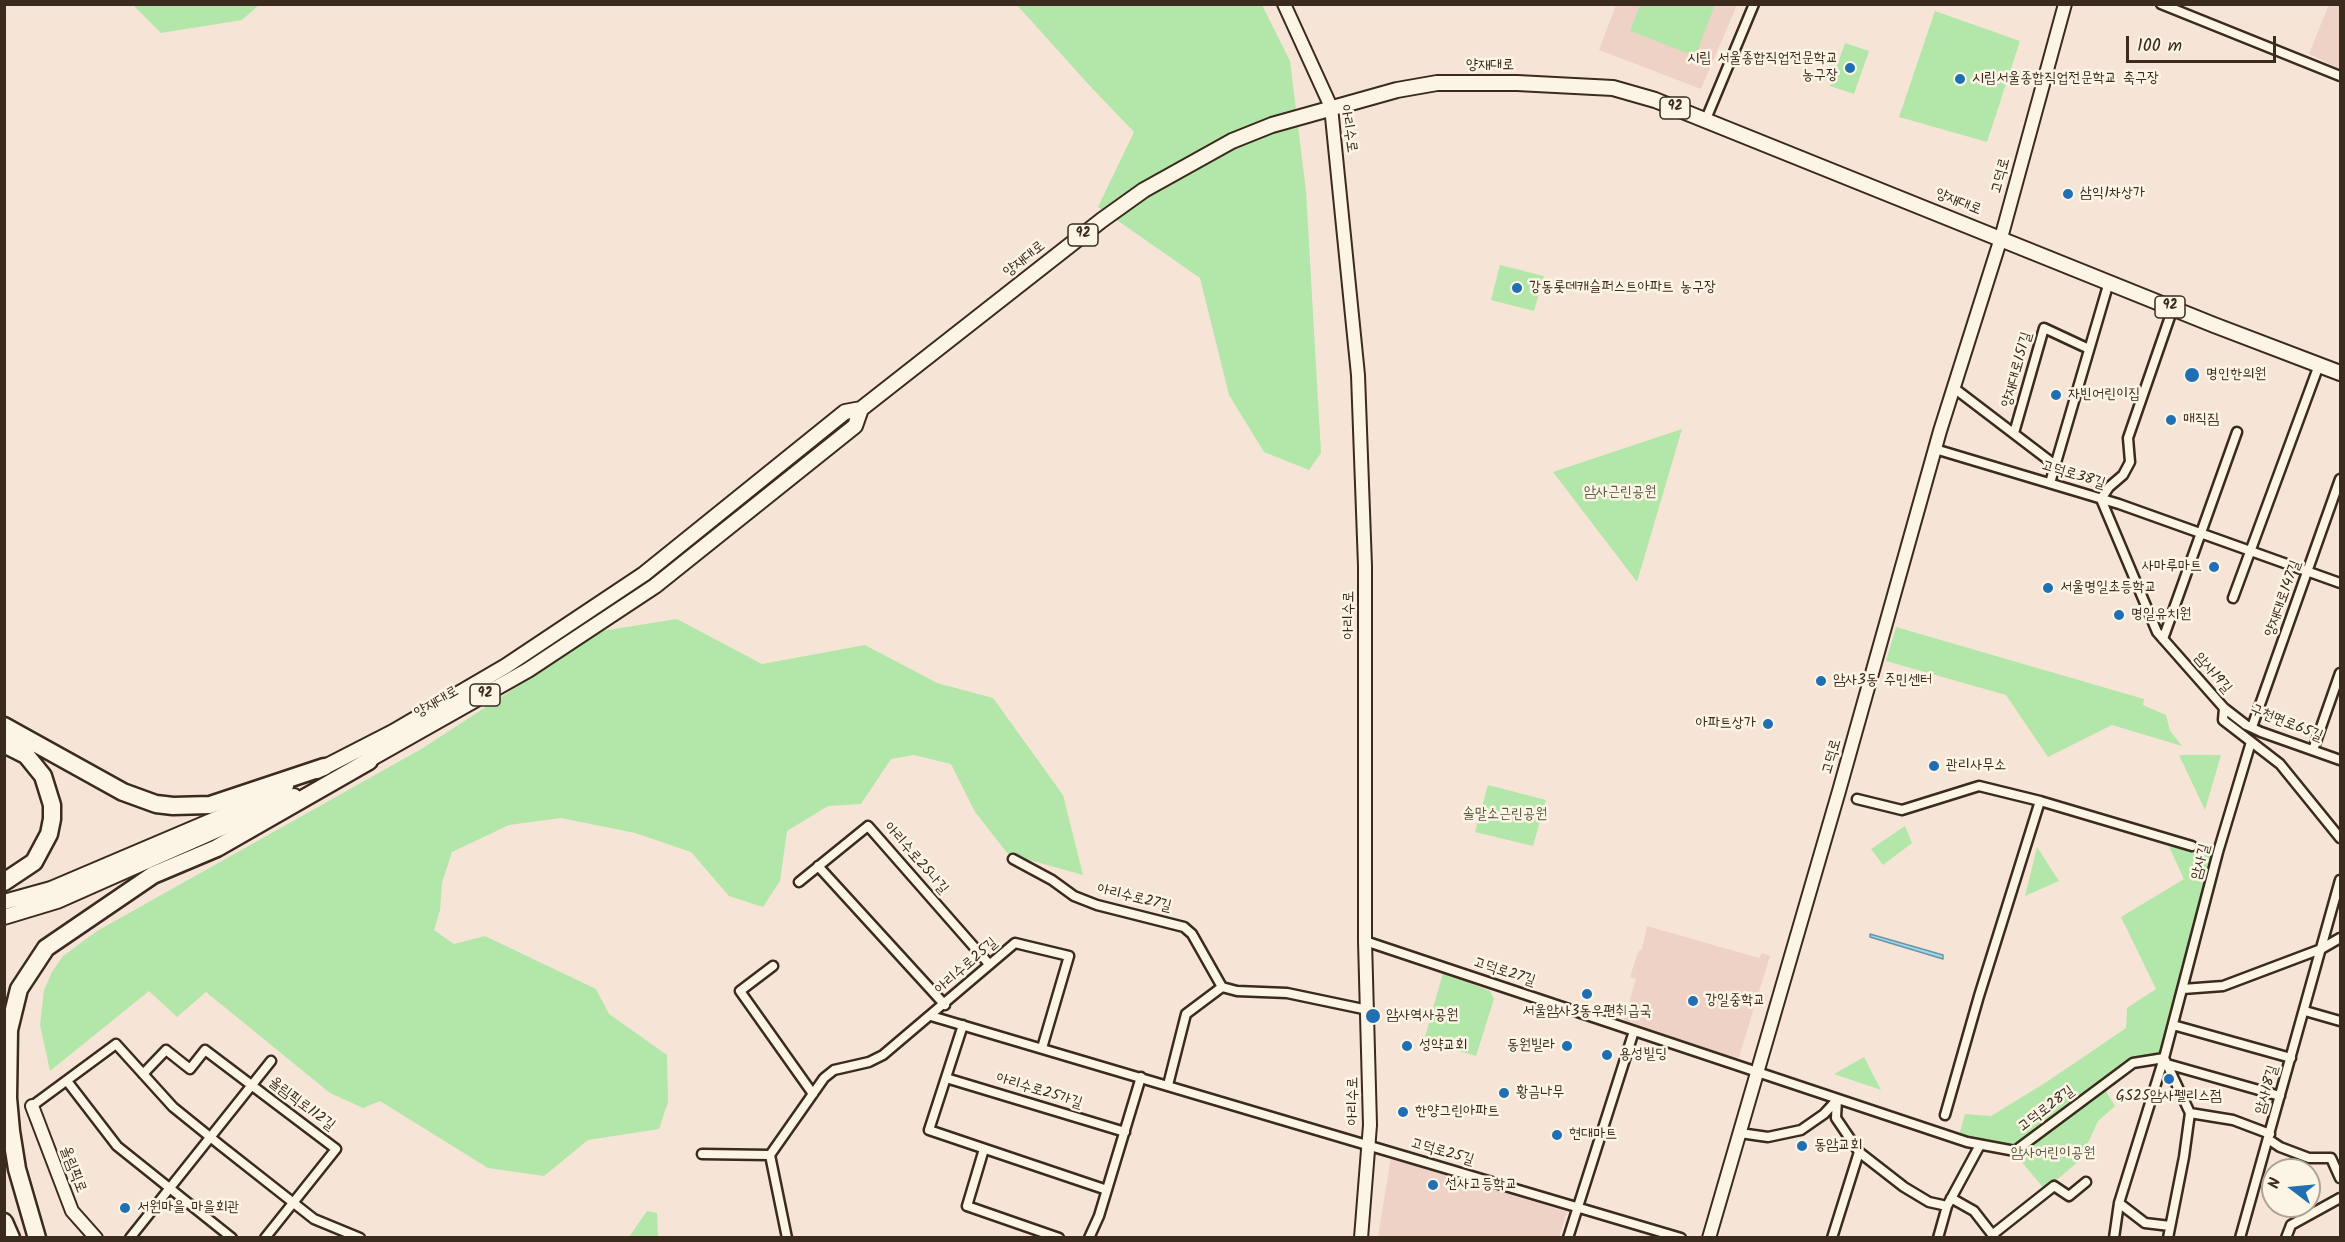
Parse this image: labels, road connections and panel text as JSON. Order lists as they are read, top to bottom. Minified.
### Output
{"streets":{"main road":["양재대로","92","아리수로","고덕로","올림픽로"],"street":["양재대로151길","고덕로38길","양재대로147길","암사19길","구천면로65길","아리수로25나길","암사길","아리수로27길","아리수로25길","고덕로27길","암사18길","아리수로25가길","올림픽로112길","고덕로28길","고덕로25길"]},"crossings":[["양재대로","아리수로"],["양재대로","고덕로"],["아리수로","아리수로25길"],["아리수로","고덕로27길"],["아리수로","고덕로25길"],["고덕로","고덕로38길"],["고덕로","고덕로27길"],["고덕로","고덕로28길"],["고덕로38길","양재대로147길"],["고덕로38길","암사19길"],["양재대로147길","구천면로65길"],["암사19길","구천면로65길"],["암사19길","암사길"],["아리수로25나길","아리수로25길"],["암사길","고덕로28길"],["아리수로25길","고덕로25길"],["고덕로27길","고덕로28길"]],"parks":["암사근린공원","솔말소근린공원","암사어린이공원"],"places":["시립 서울종합직업전문학교 농구장","시립서울종합직업전문학교 축구장","삼익1차상가","강동롯데캐슬퍼스트아파트 농구장","명인한의원","자빈어린이집","매직짐","사마루마트","서울명일초등학교","명일유치원","암사3동 주민센터","아파트상가","관리사무소","서울암사3동우편취급국","강일중학교","암사역사공원","성약교회","동원빌라","용성빌딩","GS25암사펠리스점","황금나무","한양그린아파트","현대마트","동암교회","선사고등학교","서원마을 마을회관"],"scale_bar":"100 m","north":"left"}
